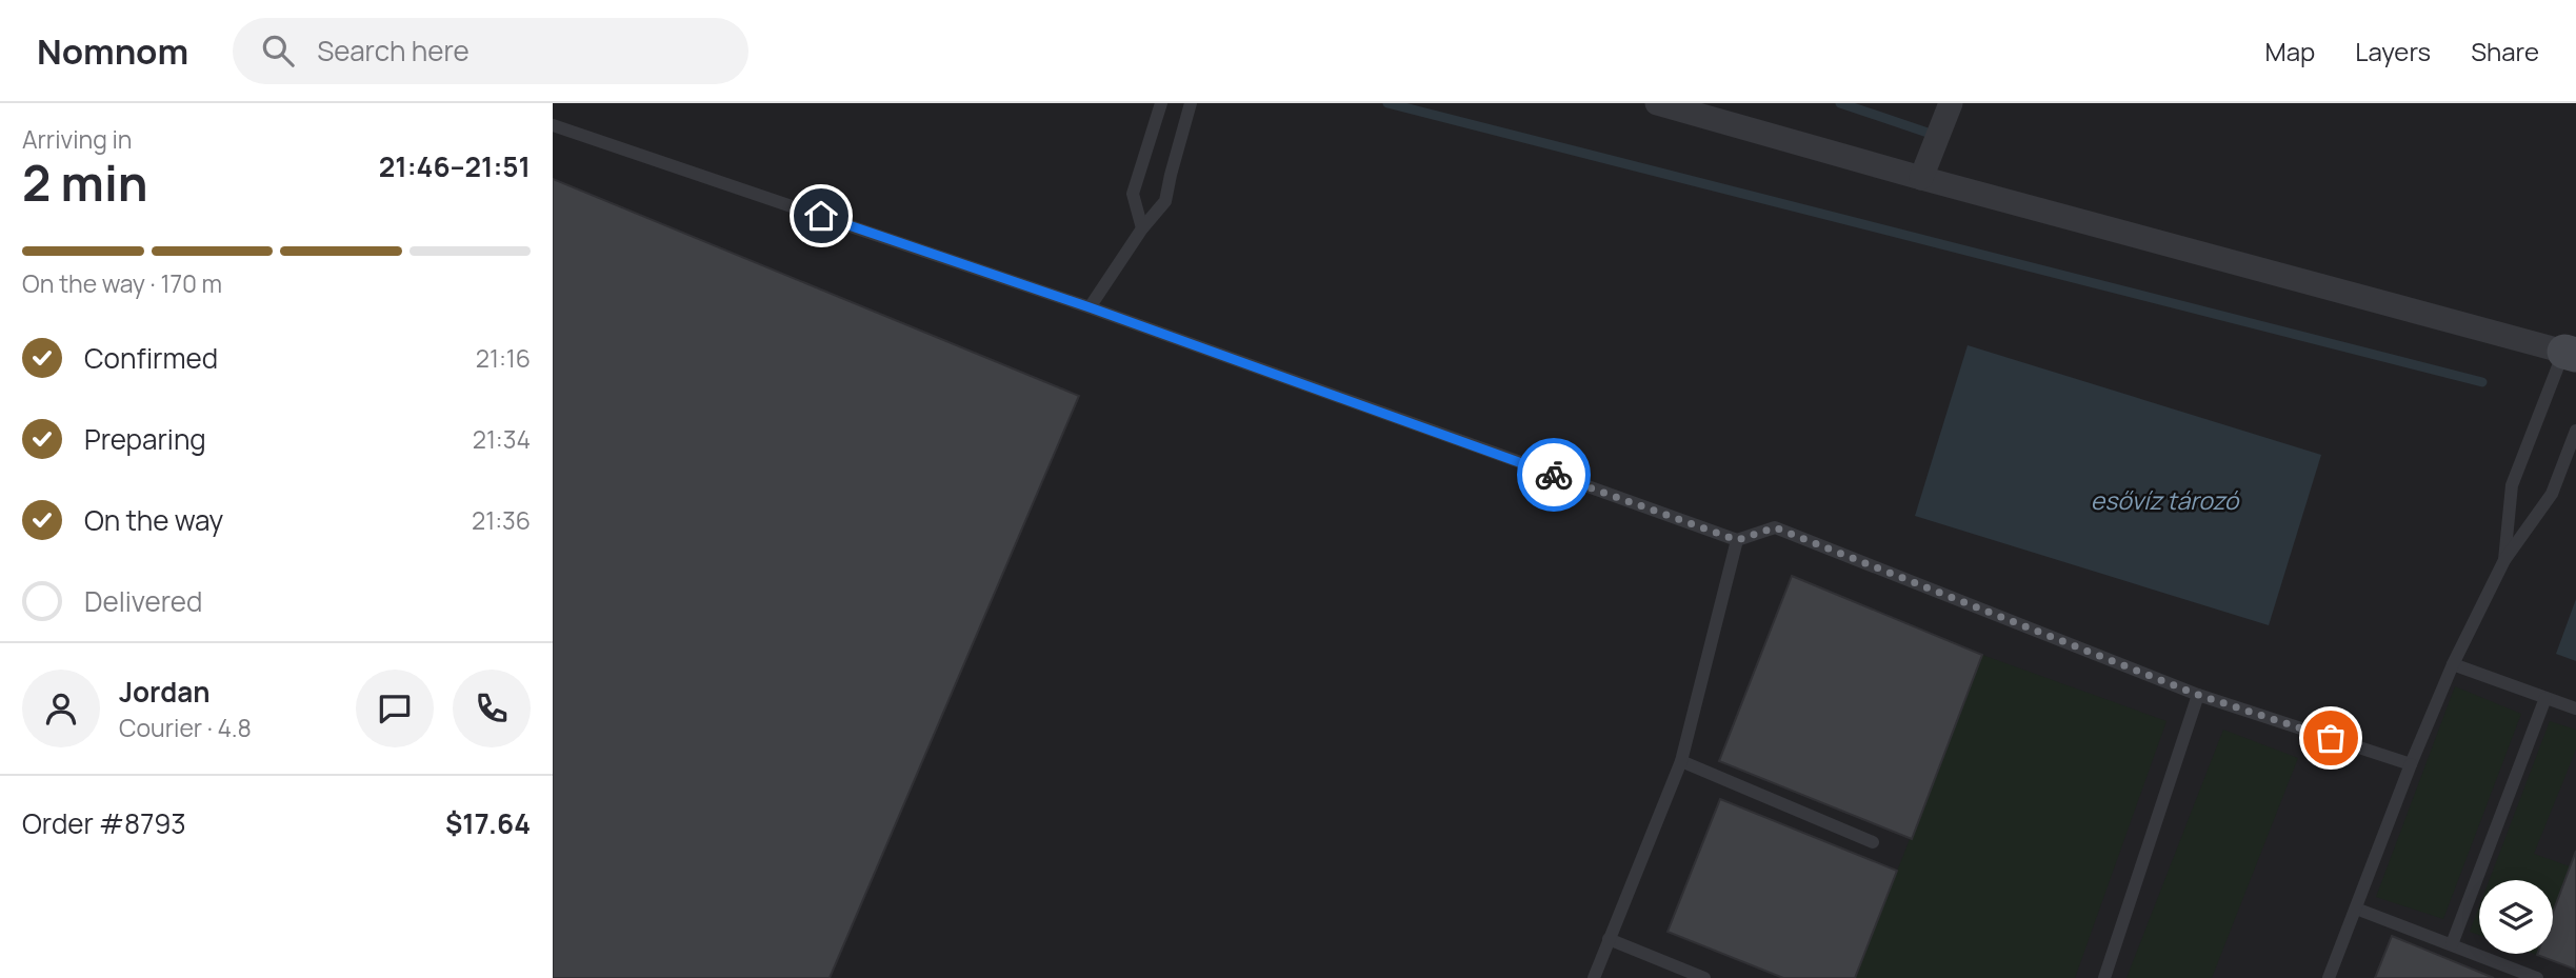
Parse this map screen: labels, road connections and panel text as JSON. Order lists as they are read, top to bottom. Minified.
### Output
{"water":["esővíz tározó"],"page":{"header":"Nomnom","search":"Search here","nav":["Map","Layers","Share"],"heading":["2 min","Arriving in","21:46–21:51"],"panel":["Jordan","Courier · 4.8","Order #8793","$17.64"],"bar":"On the way · 170 m","list":[["Confirmed","21:16"],["Preparing","21:34"],["On the way","21:36"],"Delivered"]}}
